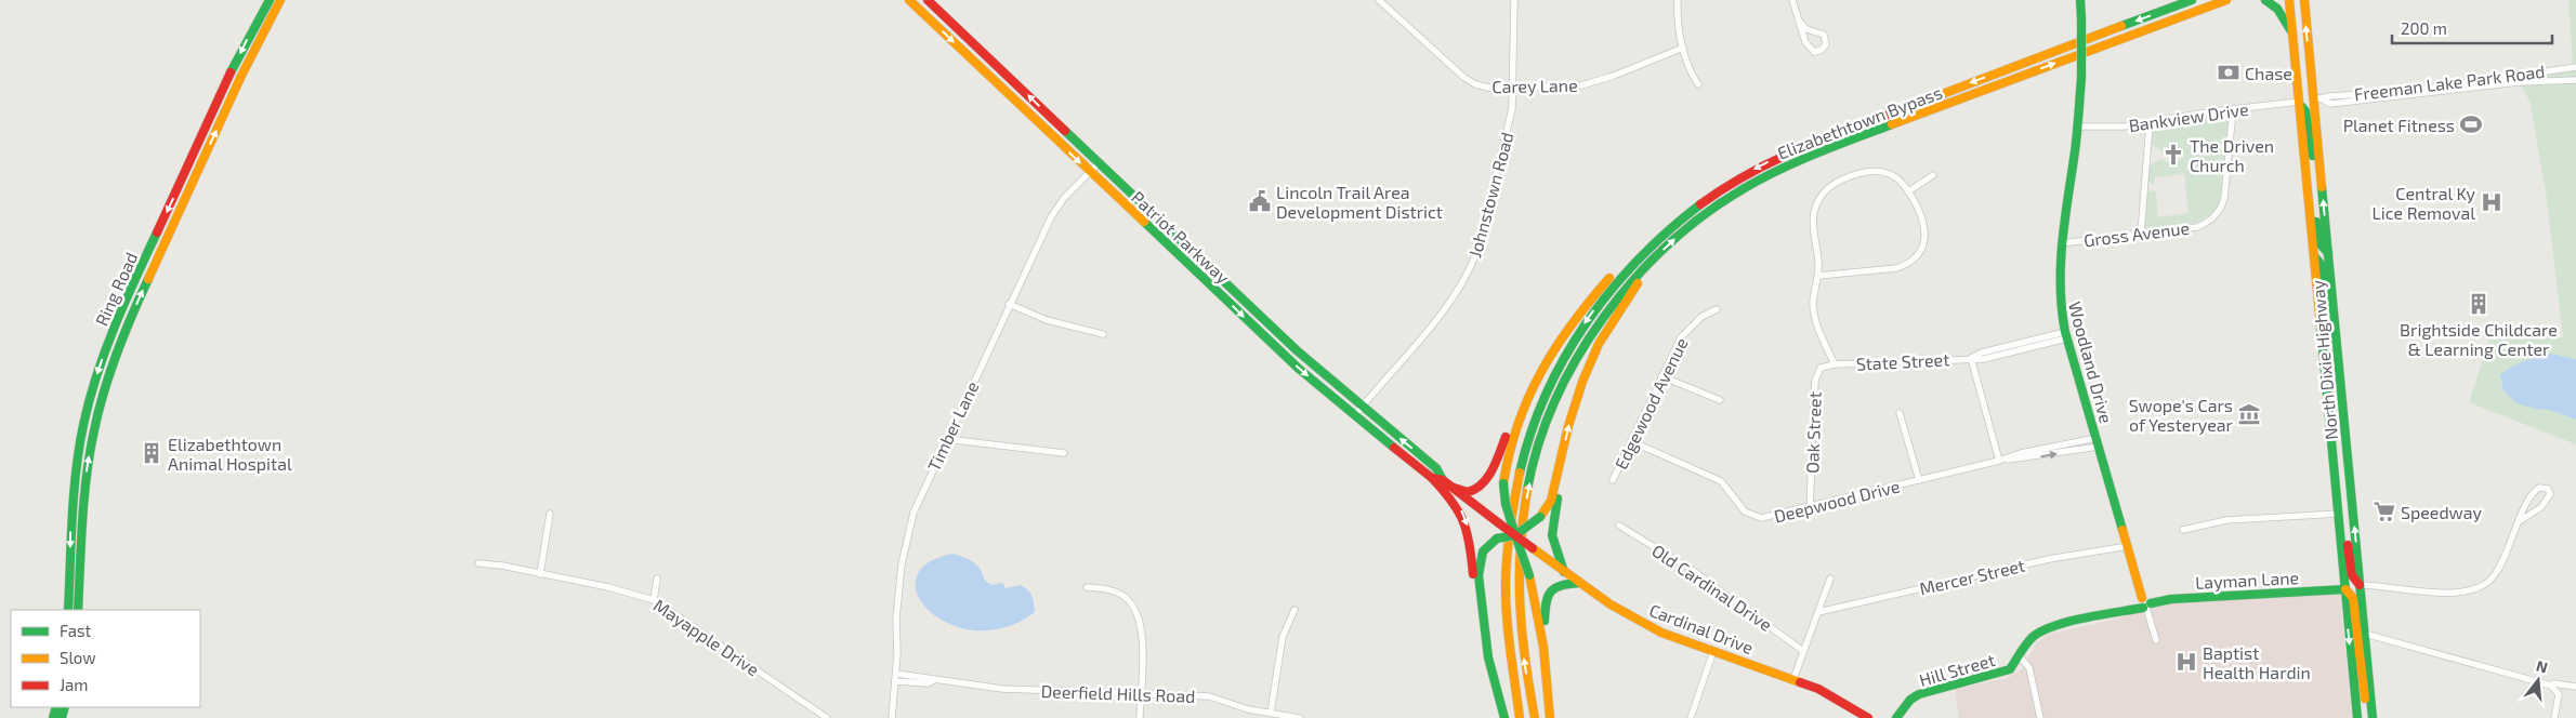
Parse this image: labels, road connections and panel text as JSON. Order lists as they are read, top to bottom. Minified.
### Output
{"streets":{"main road":["Elizabethtown Bypass","Patriot Parkway","Ring Road","North Dixie Highway","Woodland Drive","Layman Lane","Cardinal Drive","Hill Street"],"street":["Freeman Lake Park Road","Carey Lane","Bankview Drive","Johnstown Road","Gross Avenue","State Street","Edgewood Avenue","Timber Lane","Oak Street","Deepwood Drive","Mercer Street","Old Cardinal Drive","Mayapple Drive","Deerfield Hills Road"]},"crossings":[["Freeman Lake Park Road","North Dixie Highway"],["Carey Lane","Johnstown Road"],["Bankview Drive","Gross Avenue"],["Bankview Drive","North Dixie Highway"],["Bankview Drive","Woodland Drive"],["Johnstown Road","Patriot Parkway"],["Gross Avenue","Woodland Drive"],["Patriot Parkway","Timber Lane"],["Patriot Parkway","Cardinal Drive"],["North Dixie Highway","Layman Lane"],["State Street","Woodland Drive"],["State Street","Oak Street"],["Woodland Drive","Deepwood Drive"],["Woodland Drive","Mercer Street"],["Edgewood Avenue","Deepwood Drive"],["Timber Lane","Deerfield Hills Road"],["Oak Street","Deepwood Drive"],["Layman Lane","Hill Street"]],"places":{"bank":["Chase"],"sports":["Planet Fitness"],"church":["The Driven Church"],"public building":["Lincoln Trail Area Development District"],"hospital":["Central Ky Lice Removal","Baptist Health Hardin"],"building":["Brightside Childcare & Learning Center","Elizabethtown Animal Hospital"],"museum":["Swope's Cars of Yesteryear"],"supermarket":["Speedway"]},"legend":["Fast","Slow","Jam"],"scale_bar":"200 m","north":"top"}
